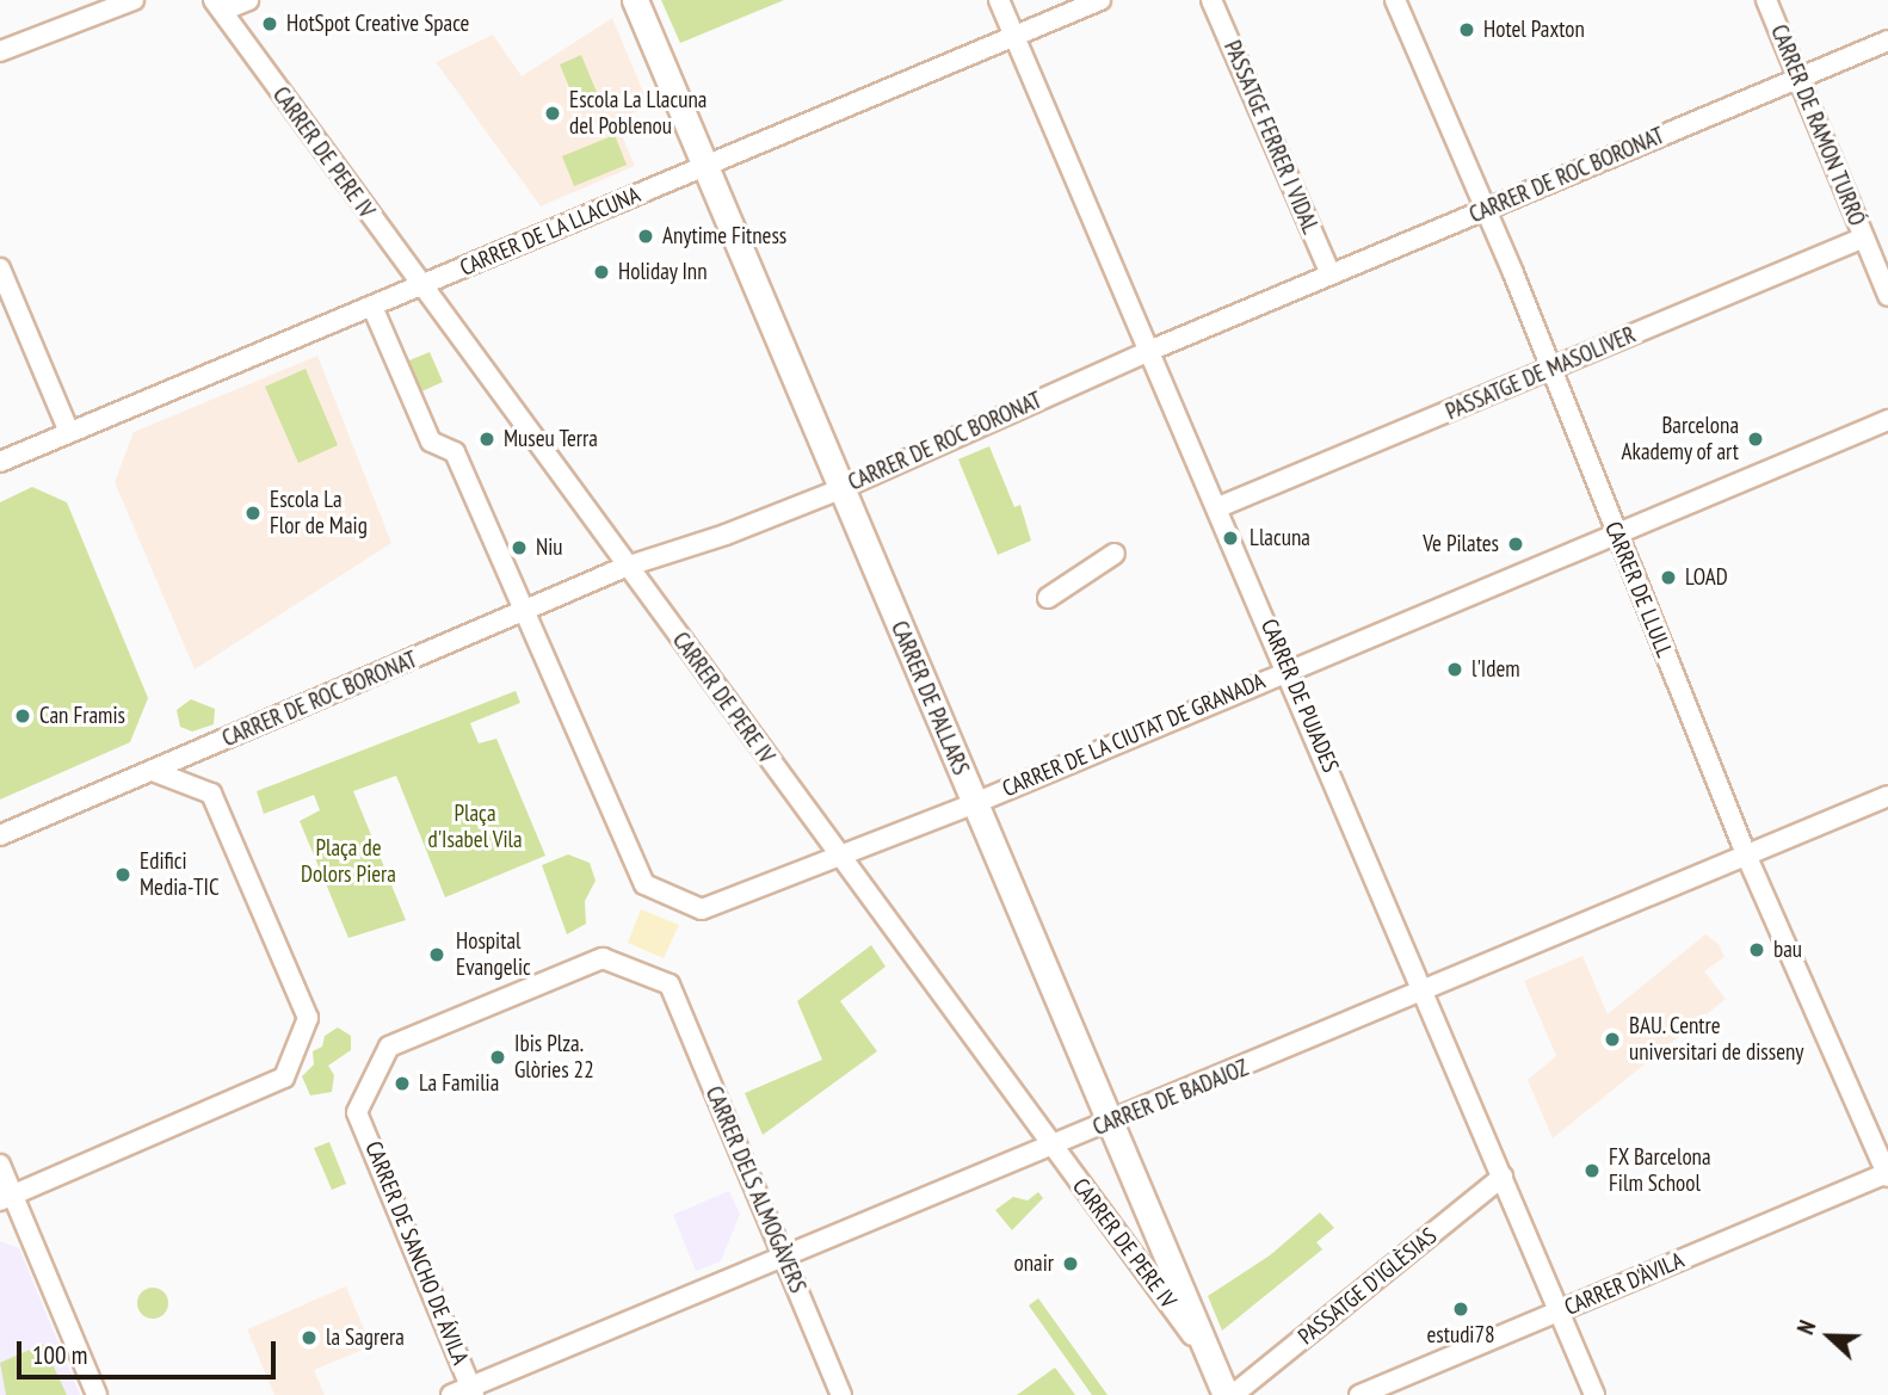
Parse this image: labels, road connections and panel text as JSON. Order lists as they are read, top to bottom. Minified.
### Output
{"streets":{"main road":["CARRER DE PALLARS"],"street":["CARRER DE RAMON TURRÓ","PASSATGE FERRER I VIDAL","CARRER DE PERE IV","CARRER DE ROC BORONAT","CARRER DE LA LLACUNA","PASSATGE DE MASOLIVER","CARRER DE LLULL","CARRER DE PUJADES","CARRER DE LA CIUTAT DE GRANADA","CARRER DE BADAJOZ","CARRER DELS ALMOGÀVERS","CARRER DE SANCHO DE ÁVILA","CARRER D'ÀVILA","PASSATGE D'IGLÈSIAS"]},"crossings":[["CARRER DE RAMON TURRÓ","CARRER DE ROC BORONAT"],["CARRER DE RAMON TURRÓ","PASSATGE DE MASOLIVER"],["PASSATGE FERRER I VIDAL","CARRER DE ROC BORONAT"],["CARRER DE PERE IV","CARRER DE ROC BORONAT"],["CARRER DE PERE IV","CARRER DE LA LLACUNA"],["CARRER DE PERE IV","CARRER DE PALLARS"],["CARRER DE PERE IV","CARRER DE LA CIUTAT DE GRANADA"],["CARRER DE PERE IV","CARRER DE BADAJOZ"],["CARRER DE PERE IV","PASSATGE D'IGLÈSIAS"],["CARRER DE ROC BORONAT","CARRER DE LLULL"],["CARRER DE ROC BORONAT","CARRER DE PUJADES"],["CARRER DE ROC BORONAT","CARRER DE PALLARS"],["CARRER DE ROC BORONAT","CARRER DE LA CIUTAT DE GRANADA"],["CARRER DE LA LLACUNA","CARRER DE PUJADES"],["CARRER DE LA LLACUNA","CARRER DE PALLARS"],["PASSATGE DE MASOLIVER","CARRER DE LLULL"],["PASSATGE DE MASOLIVER","CARRER DE PUJADES"],["CARRER DE LLULL","CARRER DE LA CIUTAT DE GRANADA"],["CARRER DE LLULL","CARRER DE BADAJOZ"],["CARRER DE LLULL","CARRER D'ÀVILA"],["CARRER DE PUJADES","CARRER DE LA CIUTAT DE GRANADA"],["CARRER DE PUJADES","CARRER DE BADAJOZ"],["CARRER DE PUJADES","CARRER D'ÀVILA"],["CARRER DE PUJADES","PASSATGE D'IGLÈSIAS"],["CARRER DE PALLARS","CARRER DE LA CIUTAT DE GRANADA"],["CARRER DE PALLARS","CARRER DE BADAJOZ"],["CARRER DE BADAJOZ","CARRER DELS ALMOGÀVERS"],["CARRER DE BADAJOZ","CARRER DE SANCHO DE ÁVILA"],["CARRER DELS ALMOGÀVERS","CARRER DE SANCHO DE ÁVILA"]],"parks":["Plaça d'Isabel Vila","Plaça de Dolors Piera"],"places":["HotSpot Creative Space","Hotel Paxton","Escola La Llacuna del Poblenou","Anytime Fitness","Holiday Inn","Museu Terra","Barcelona Akademy of art","Escola La Flor de Maig","Llacuna","Ve Pilates","Niu","LOAD","l'Idem","Can Framis","Edifici Media-TIC","bau","Hospital Evangelic","BAU. Centre universitari de disseny","Ibis Plza. Glòries 22","La Familia","FX Barcelona Film School","onair","estudi78","la Sagrera"],"scale_bar":"100 m","north":"left"}
